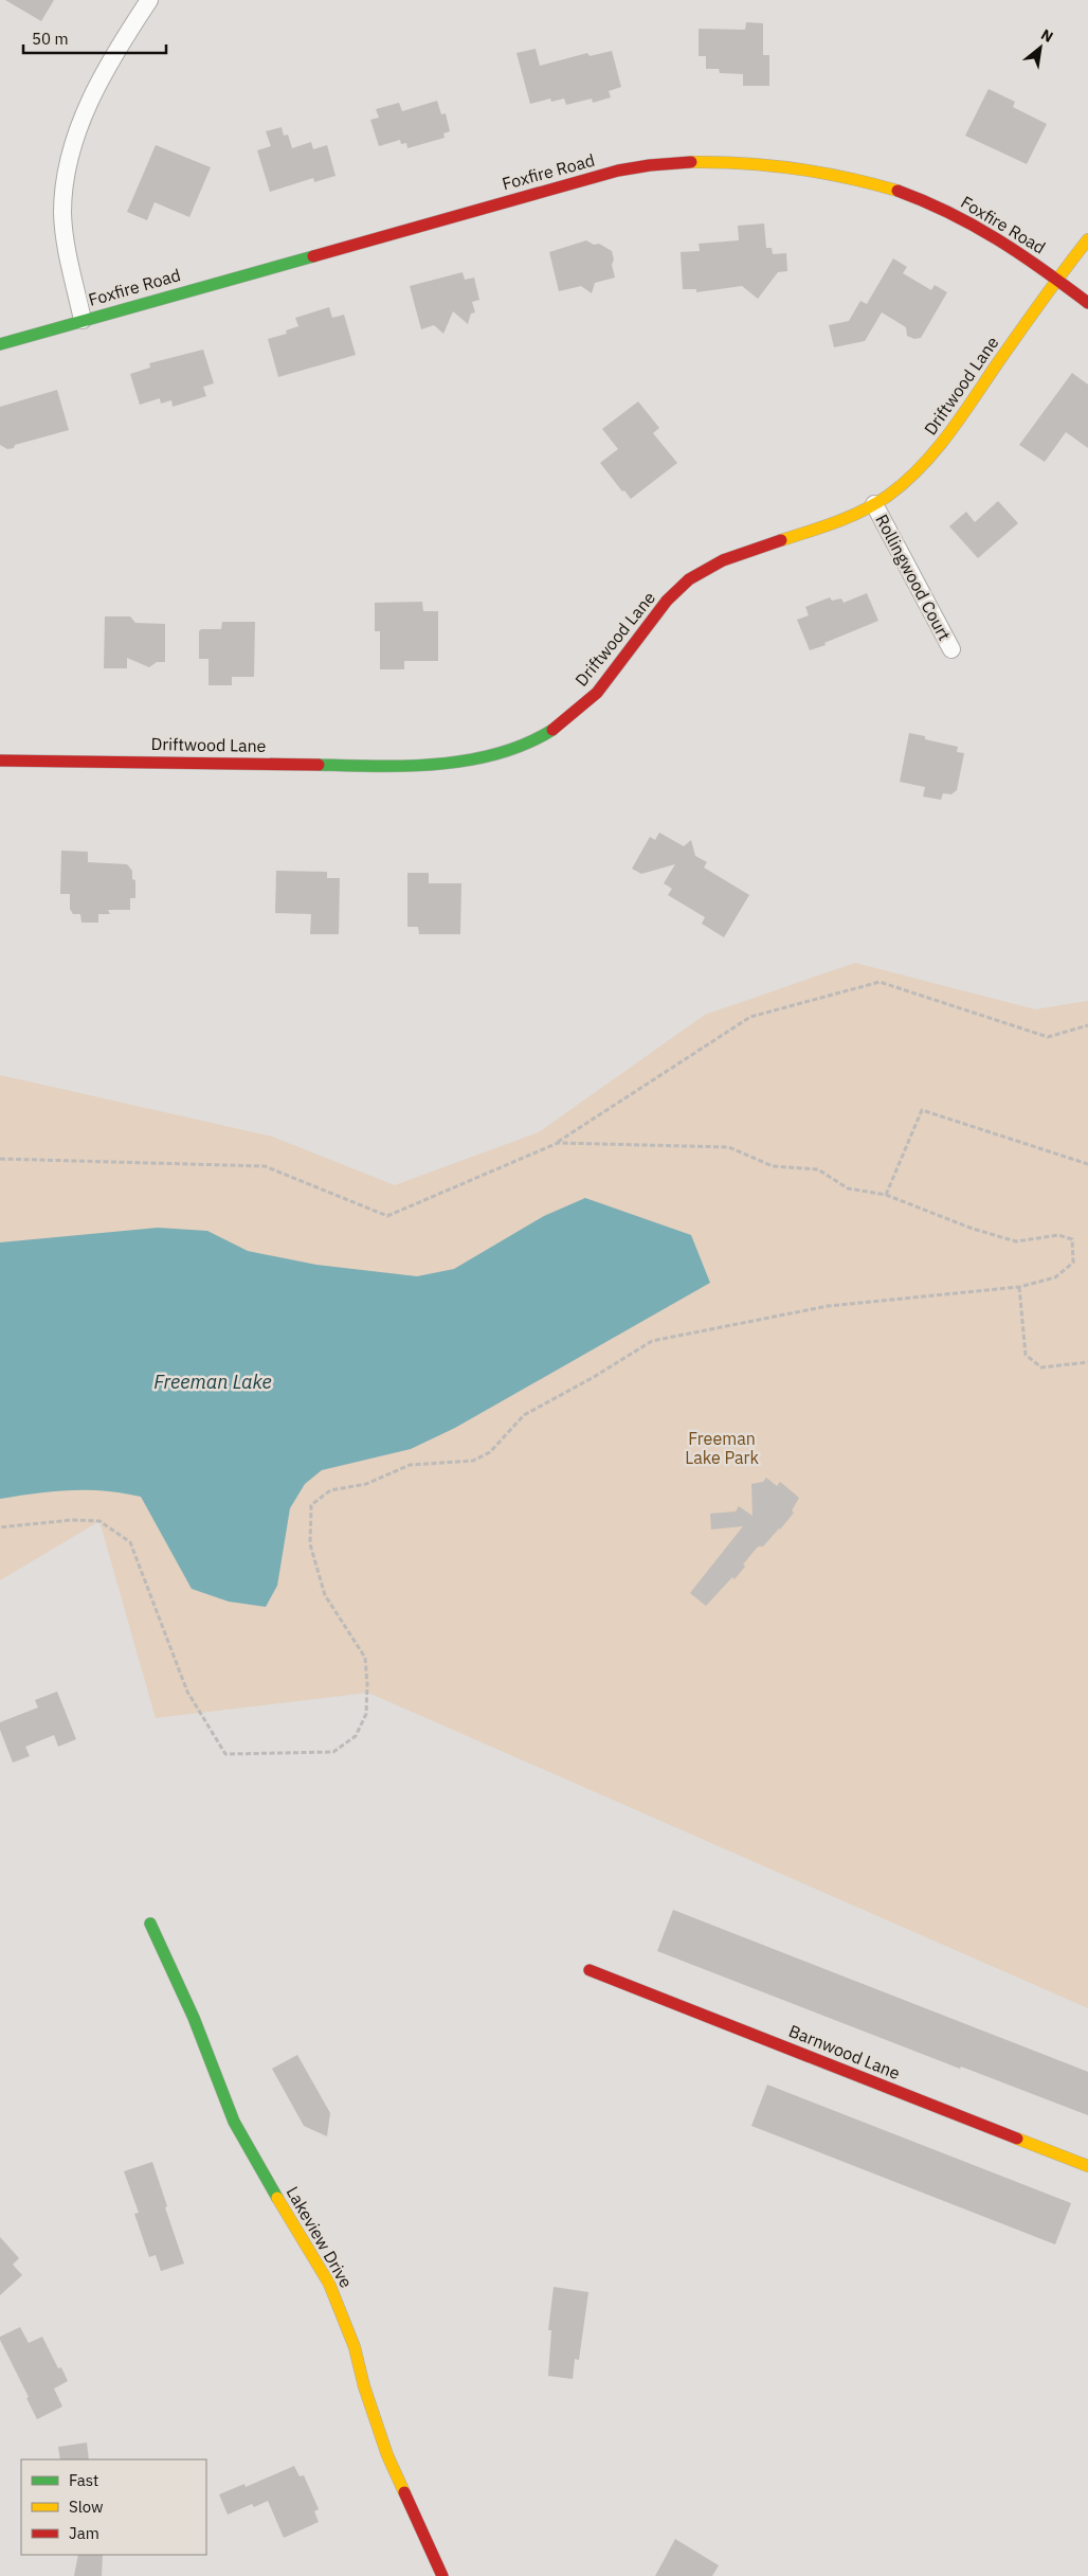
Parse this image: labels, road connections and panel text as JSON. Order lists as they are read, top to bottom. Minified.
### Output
{"streets":{"street":["Foxfire Road","Driftwood Lane","Rollingwood Court","Barnwood Lane","Lakeview Drive"]},"crossings":[["Foxfire Road","Driftwood Lane"],["Driftwood Lane","Rollingwood Court"]],"water":["Freeman Lake"],"parks":["Freeman Lake Park"],"legend":["Fast","Slow","Jam"],"scale_bar":"50 m","north":"top right"}
